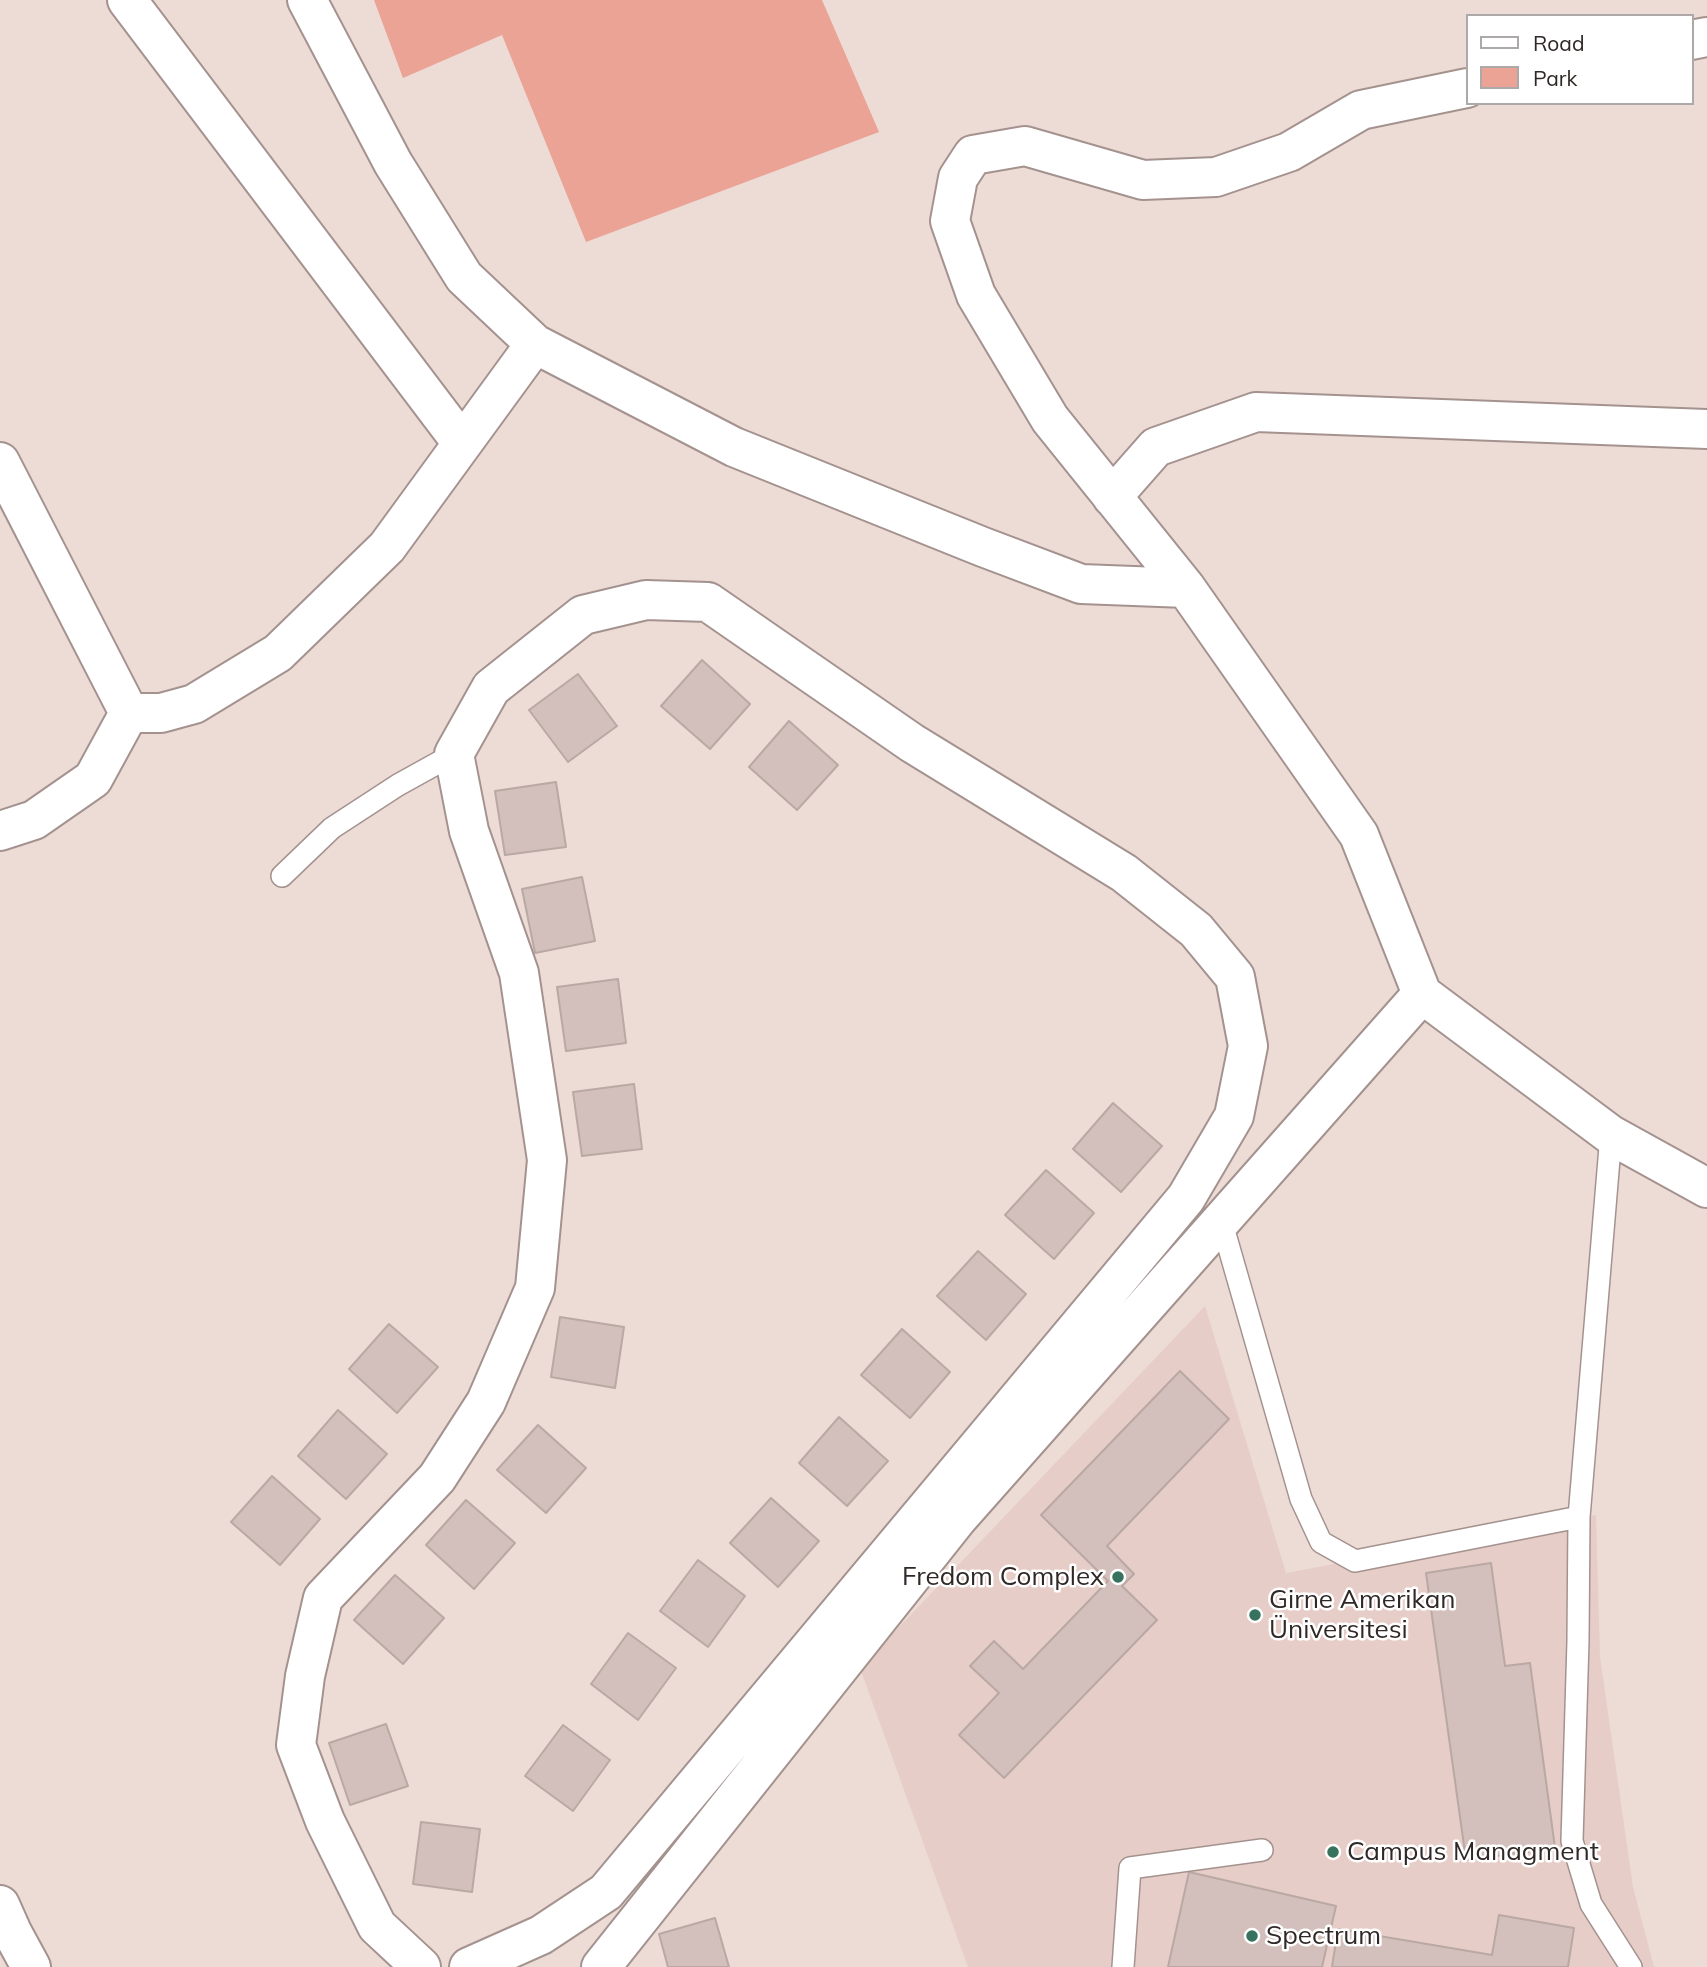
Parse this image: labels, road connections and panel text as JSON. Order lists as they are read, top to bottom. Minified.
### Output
{"places":["Fredom Complex","Girne Amerikan Üniversitesi","Campus Managment","Spectrum"],"legend":["Road","Park"]}
